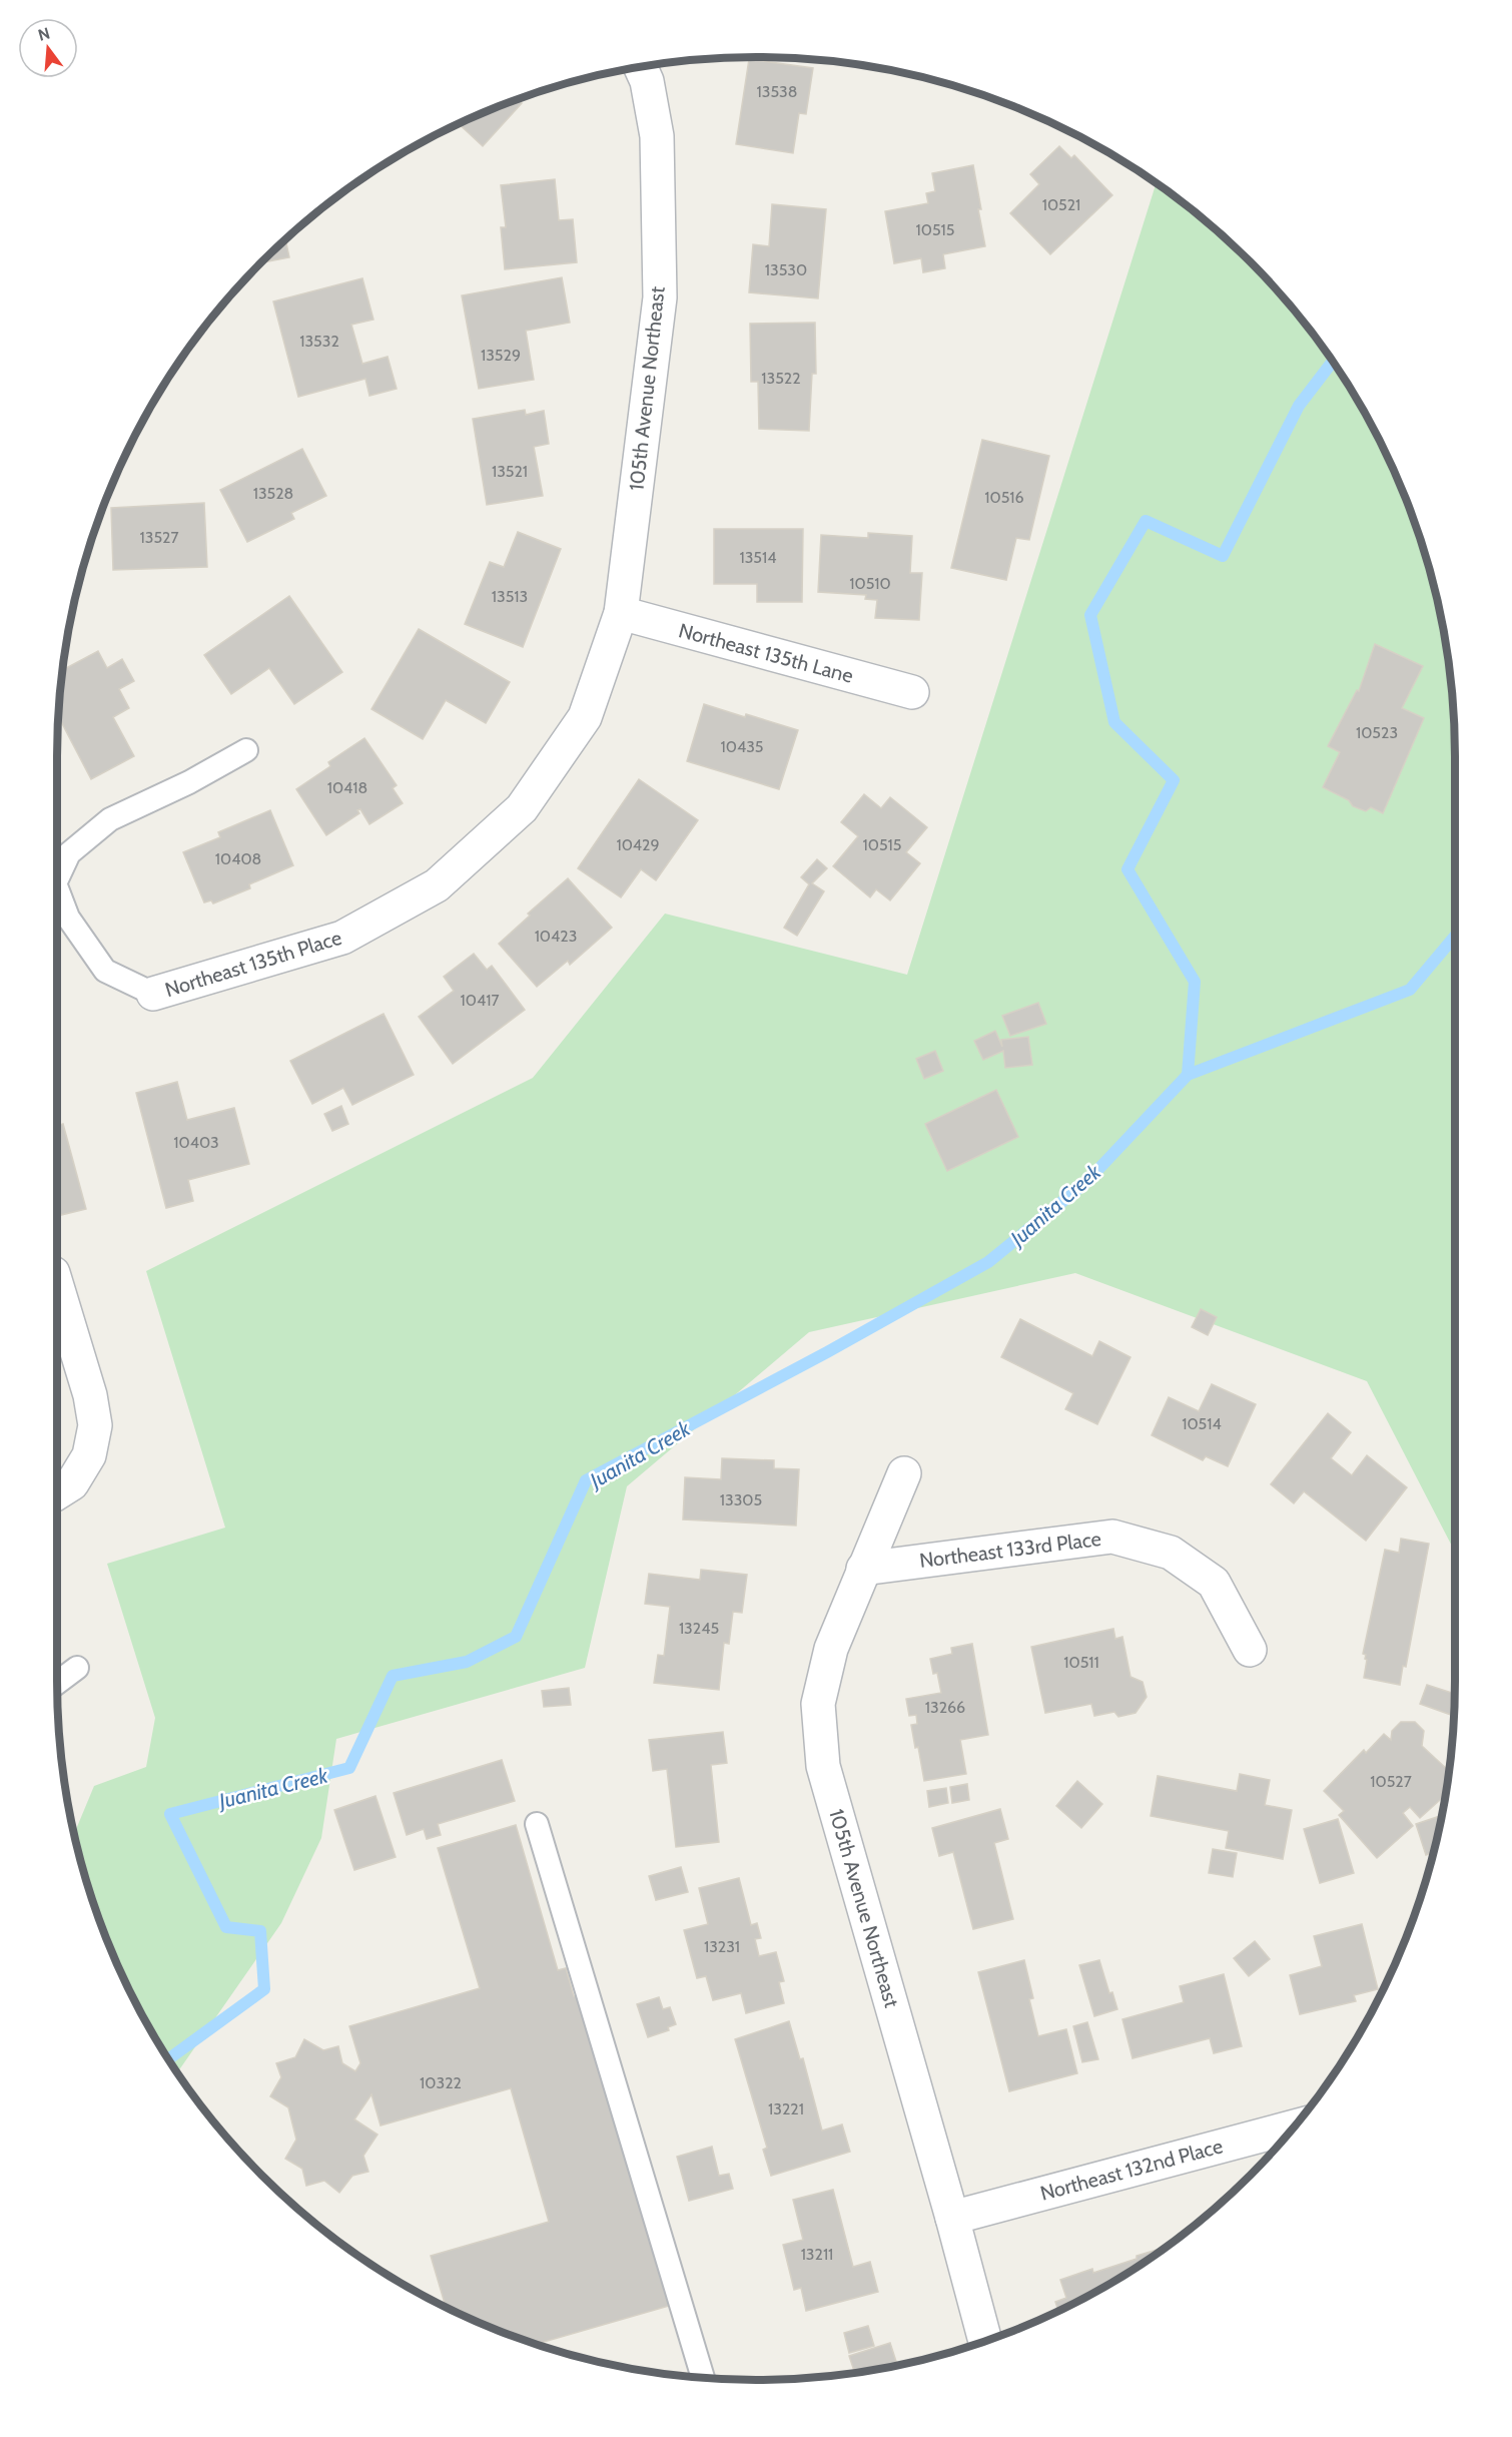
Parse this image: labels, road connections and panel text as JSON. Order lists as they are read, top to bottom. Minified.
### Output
{"streets":{"street":["105th Avenue Northeast","Northeast 135th Lane","Northeast 135th Place","Northeast 133rd Place","Northeast 132nd Place"]},"crossings":[["105th Avenue Northeast","Northeast 135th Lane"],["105th Avenue Northeast","Northeast 135th Place"],["105th Avenue Northeast","Northeast 133rd Place"],["105th Avenue Northeast","Northeast 132nd Place"],["Northeast 135th Lane","Northeast 135th Place"]],"water":["Juanita Creek"],"house_numbers":["13538","10521","10515","13530","13532","13529","13522","13521","13528","10516","13527","13514","10510","13513","10523","10435","10418","10429","10515","10408","10423","10417","10403","10514","13305","13245","10511","13266","10527","13231","10322","13221","13211"],"north":"top"}
